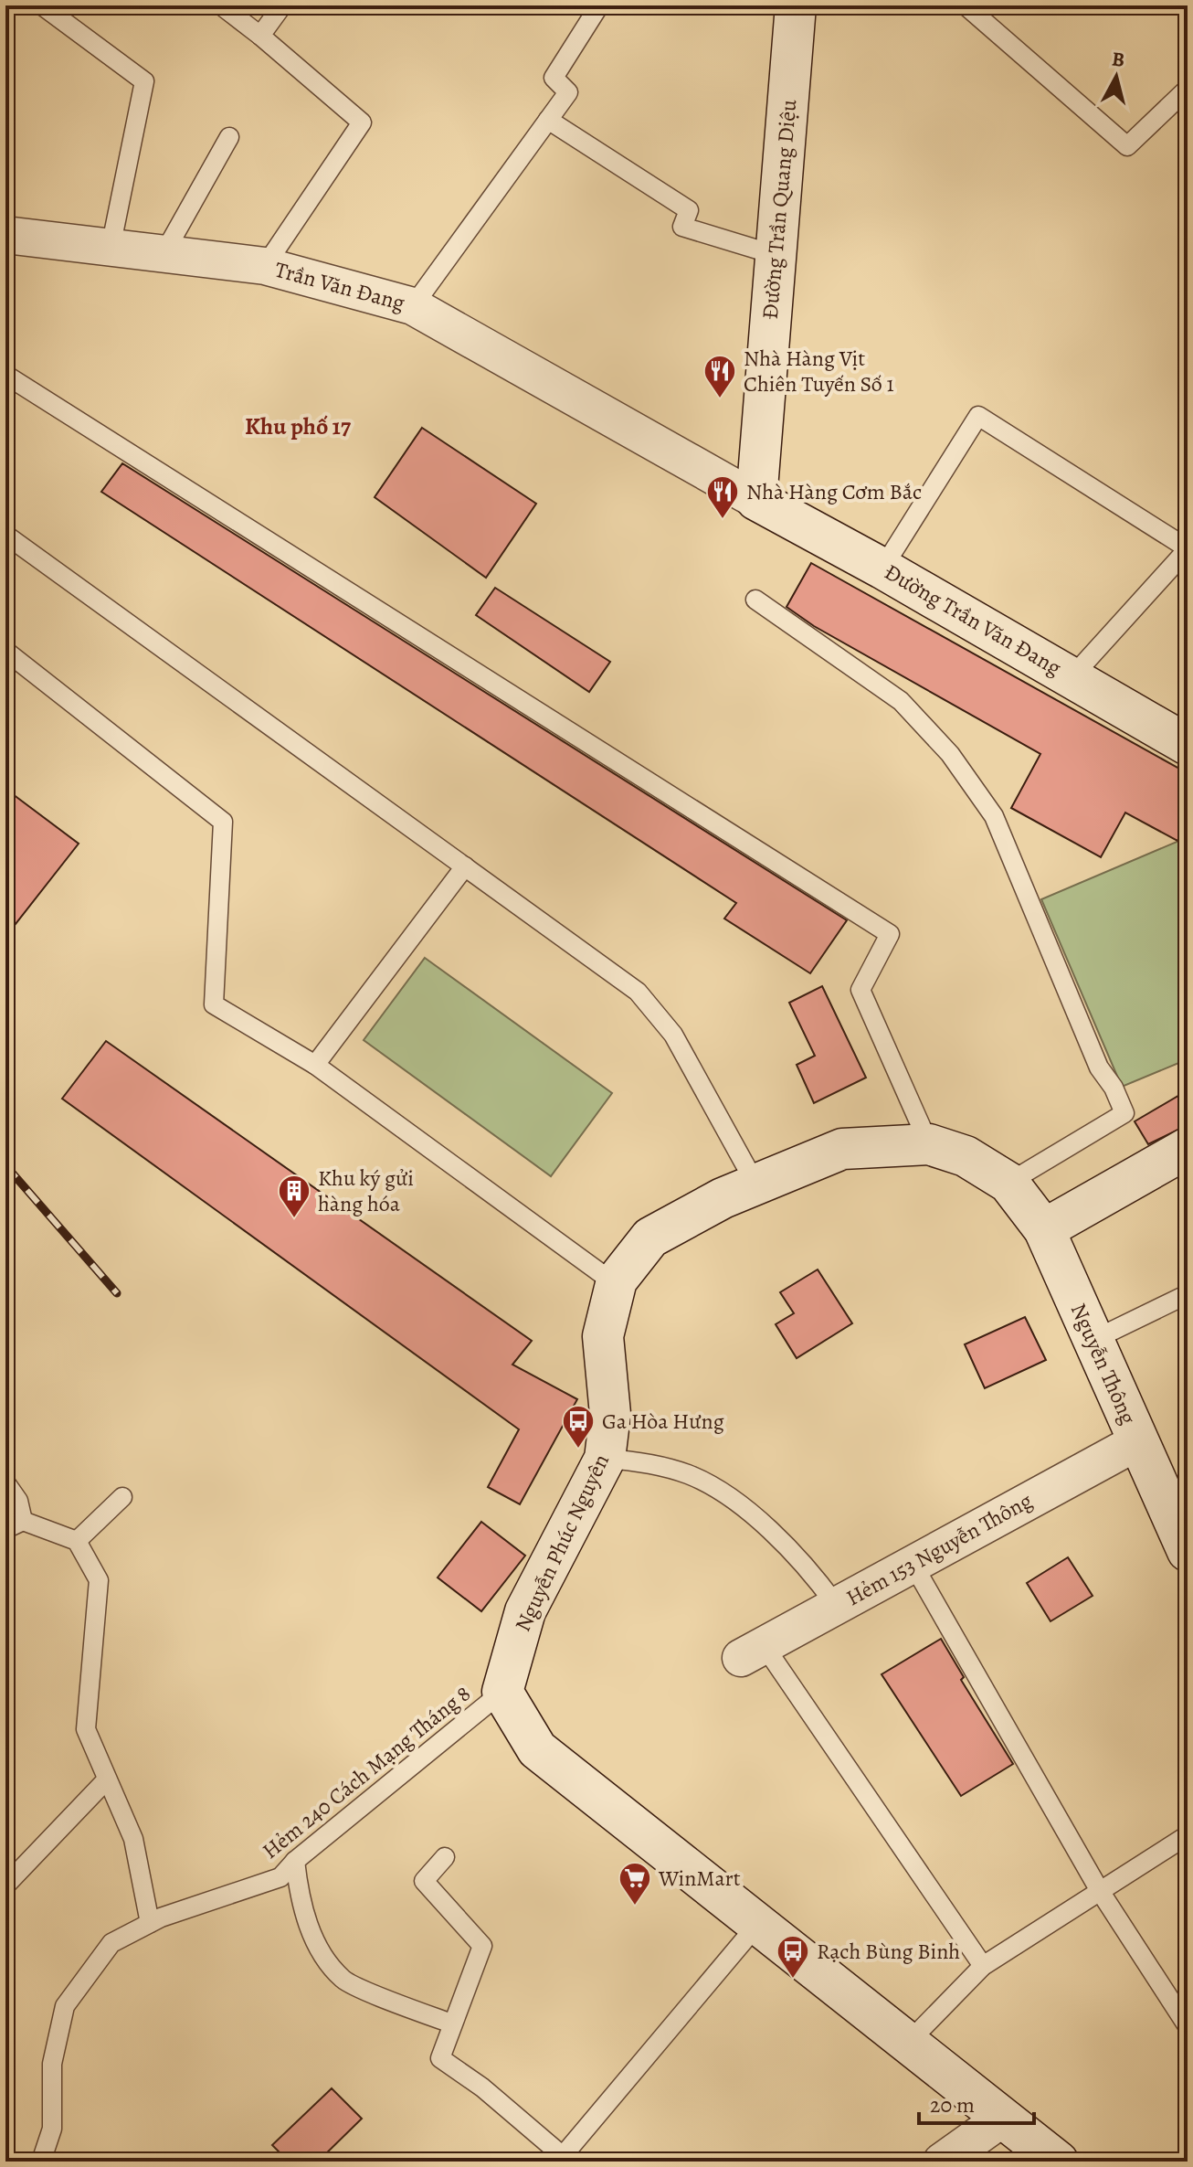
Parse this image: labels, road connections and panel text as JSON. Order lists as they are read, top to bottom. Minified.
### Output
{"streets":{"street":["Đường Trần Quang Diệu","Trần Văn Ðang","Đường Trần Văn Đang","Nguyễn Thông","Nguyễn Phúc Nguyên","Hẻm 153 Nguyễn Thông"],"lane":["Hẻm 240 Cách Mạng Tháng 8"]},"crossings":[["Đường Trần Quang Diệu","Trần Văn Ðang"],["Đường Trần Quang Diệu","Đường Trần Văn Đang"],["Trần Văn Ðang","Đường Trần Văn Đang"],["Nguyễn Thông","Nguyễn Phúc Nguyên"],["Nguyễn Thông","Hẻm 153 Nguyễn Thông"],["Nguyễn Phúc Nguyên","Hẻm 240 Cách Mạng Tháng 8"]],"districts":["Khu phố 17"],"places":{"restaurant":["Nhà Hàng Vịt Chiên Tuyến Số 1","Nhà Hàng Cơm Bắc"],"building":["Khu ký gửi hàng hóa"],"bus stop":["Ga Hòa Hưng","Rạch Bùng Binh"],"supermarket":["WinMart"]},"scale_bar":"20 m","north":"top"}
